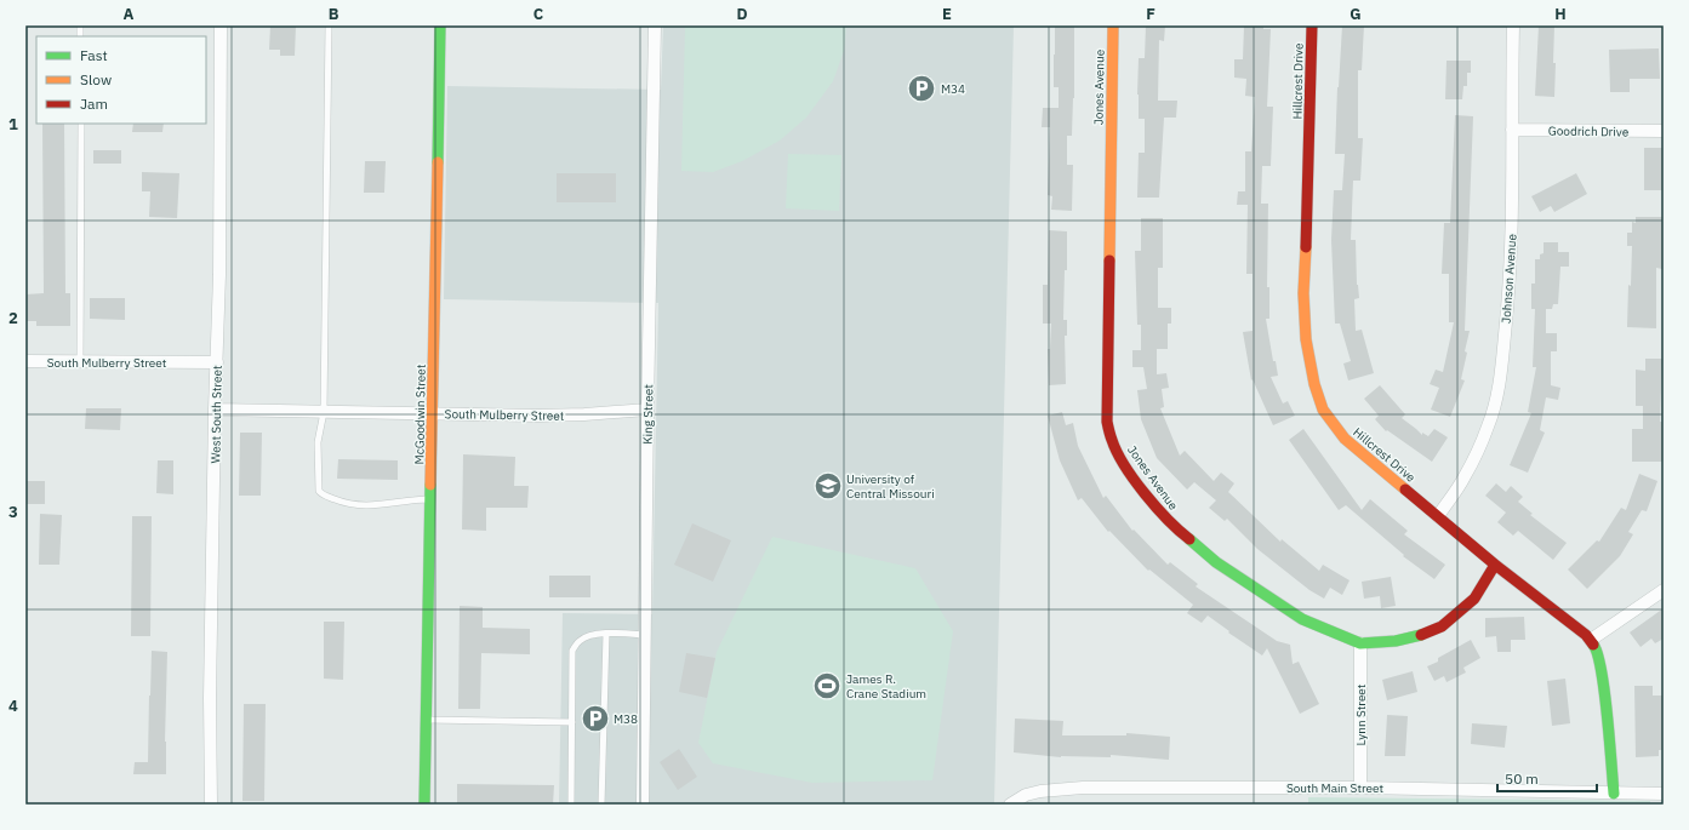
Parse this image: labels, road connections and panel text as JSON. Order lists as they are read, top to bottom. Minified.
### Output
{"streets":{"street":["Hillcrest Drive","Jones Avenue","Goodrich Drive","Johnson Avenue","South Mulberry Street","West South Street","McGoodwin Street","King Street","Lynn Street","South Main Street"]},"crossings":[["Hillcrest Drive","Jones Avenue"],["Hillcrest Drive","Johnson Avenue"],["Hillcrest Drive","South Main Street"],["Jones Avenue","Lynn Street"],["Goodrich Drive","Johnson Avenue"],["South Mulberry Street","West South Street"],["South Mulberry Street","McGoodwin Street"],["South Mulberry Street","King Street"],["Lynn Street","South Main Street"]],"places":{"parking":["M34","M38"],"school or university":["University of Central Missouri"],"sports":["James R. Crane Stadium"]},"legend":["Fast","Slow","Jam"],"scale_bar":"50 m","grid":{"columns":["A","B","C","D","E","F","G","H"],"rows":["1","2","3","4"]}}
